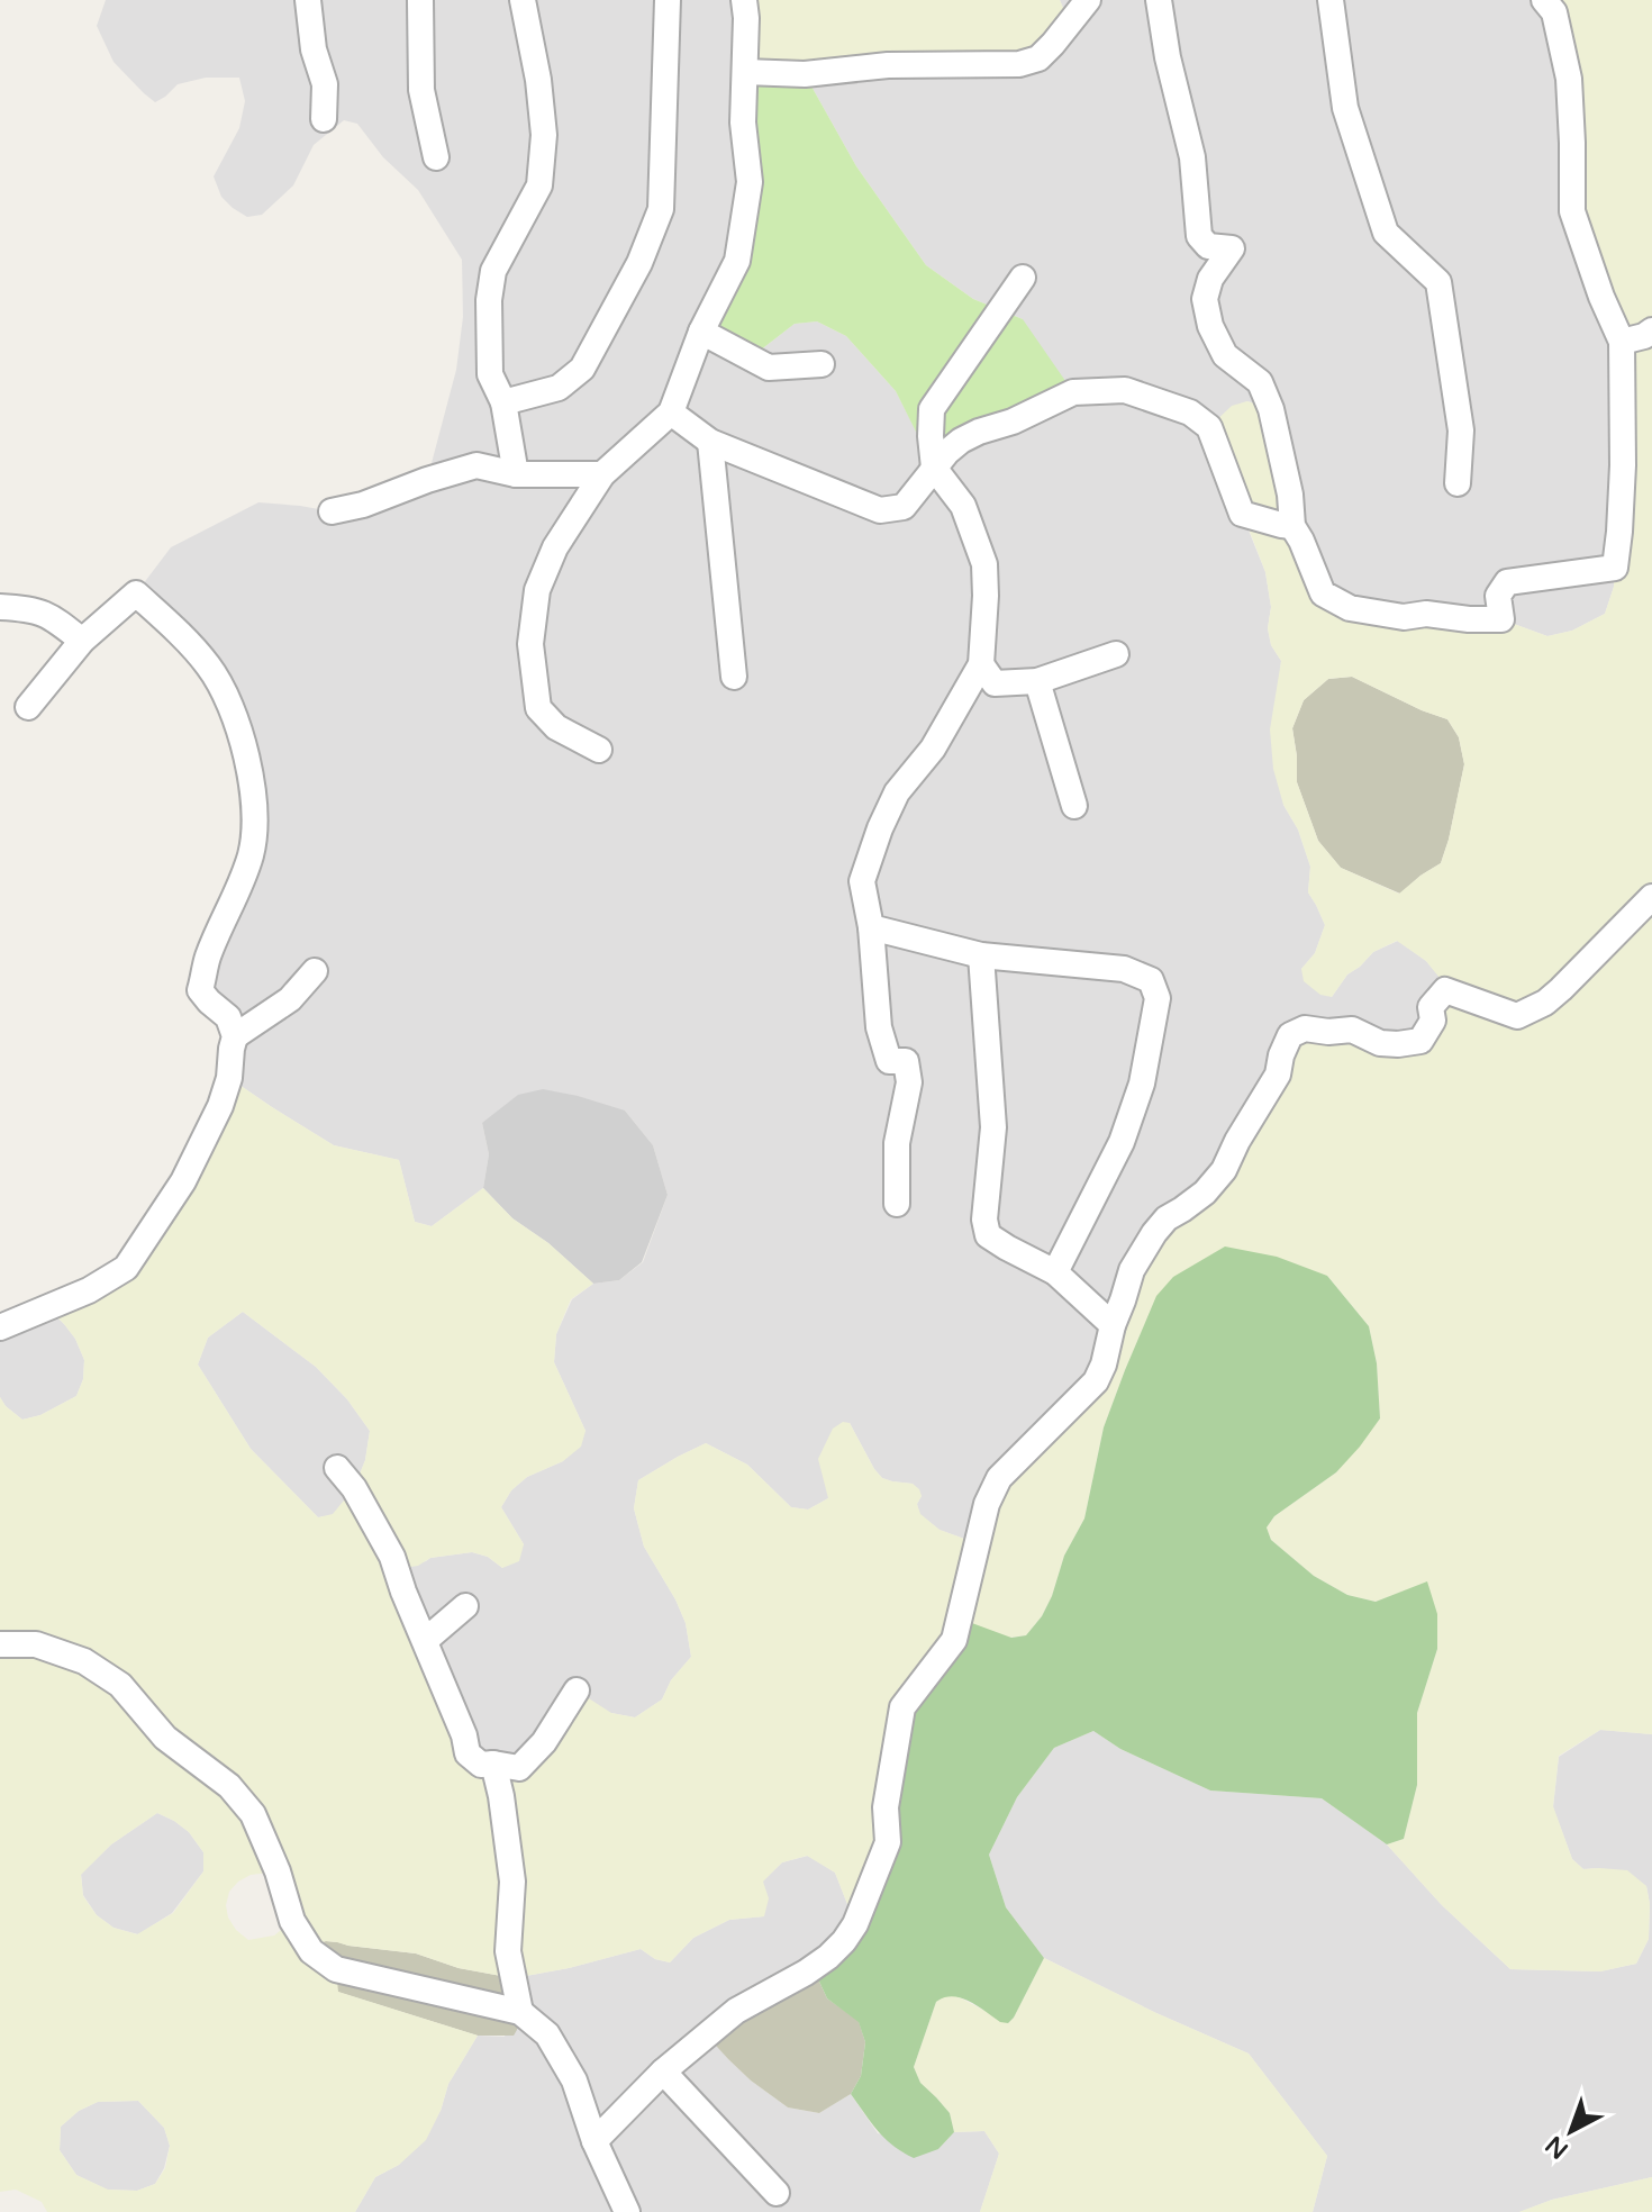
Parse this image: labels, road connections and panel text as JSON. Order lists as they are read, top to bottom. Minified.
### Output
{"north":"bottom left"}
